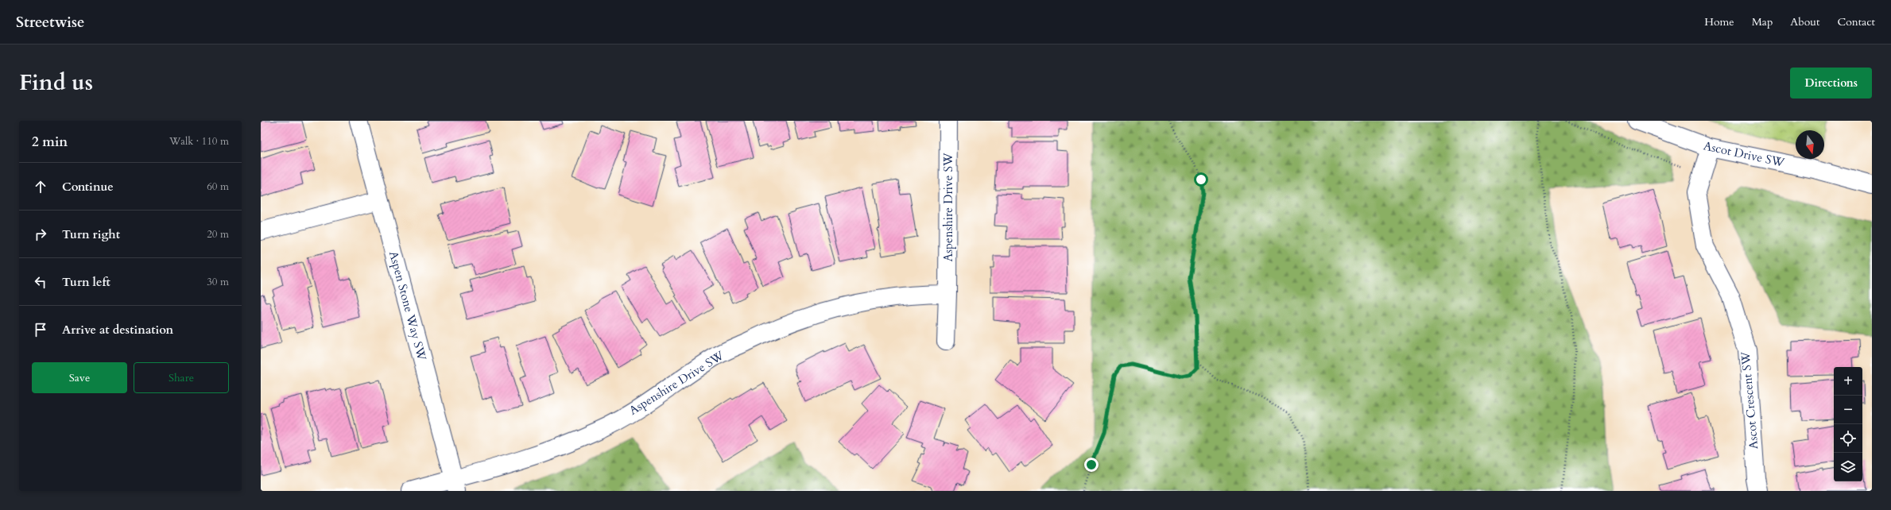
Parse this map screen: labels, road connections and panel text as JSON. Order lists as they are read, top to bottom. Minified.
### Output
{"streets":{"street":["Ascot Drive SW","Aspenshire Drive SW","Aspen Stone Way SW","Ascot Crescent SW"]},"crossings":[["Ascot Drive SW","Ascot Crescent SW"],["Aspenshire Drive SW","Aspen Stone Way SW"]],"north":"bottom","page":{"header":"Streetwise","nav":["Home","Map","About","Contact"],"title":"Find us","buttons":["Directions",["Save","Share"]],"heading":["2 min","Walk · 110 m"],"list":[["Continue","60 m"],["Turn right","20 m"],["Turn left","30 m"],"Arrive at destination"],"map_buttons":["+","−"]}}
